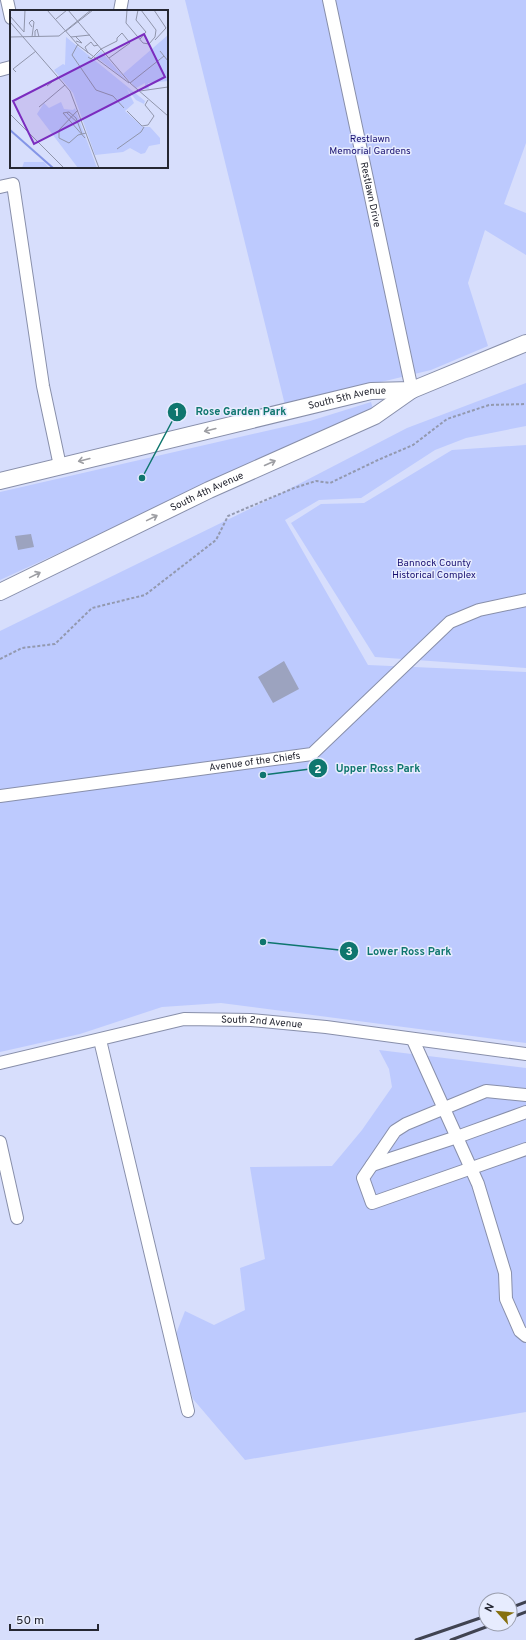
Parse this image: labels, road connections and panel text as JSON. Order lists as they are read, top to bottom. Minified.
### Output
{"streets":{"main road":["South 5th Avenue","South 4th Avenue"],"street":["Restlawn Drive","Avenue of the Chiefs","South 2nd Avenue"]},"crossings":[["Restlawn Drive","South 5th Avenue"],["Restlawn Drive","South 4th Avenue"],["South 5th Avenue","South 4th Avenue"]],"one_way":["South 5th Avenue","South 4th Avenue"],"parks":["Restlawn Memorial Gardens","Bannock County Historical Complex"],"places":["Rose Garden Park","Upper Ross Park","Lower Ross Park"],"scale_bar":"50 m","north":"top left"}
